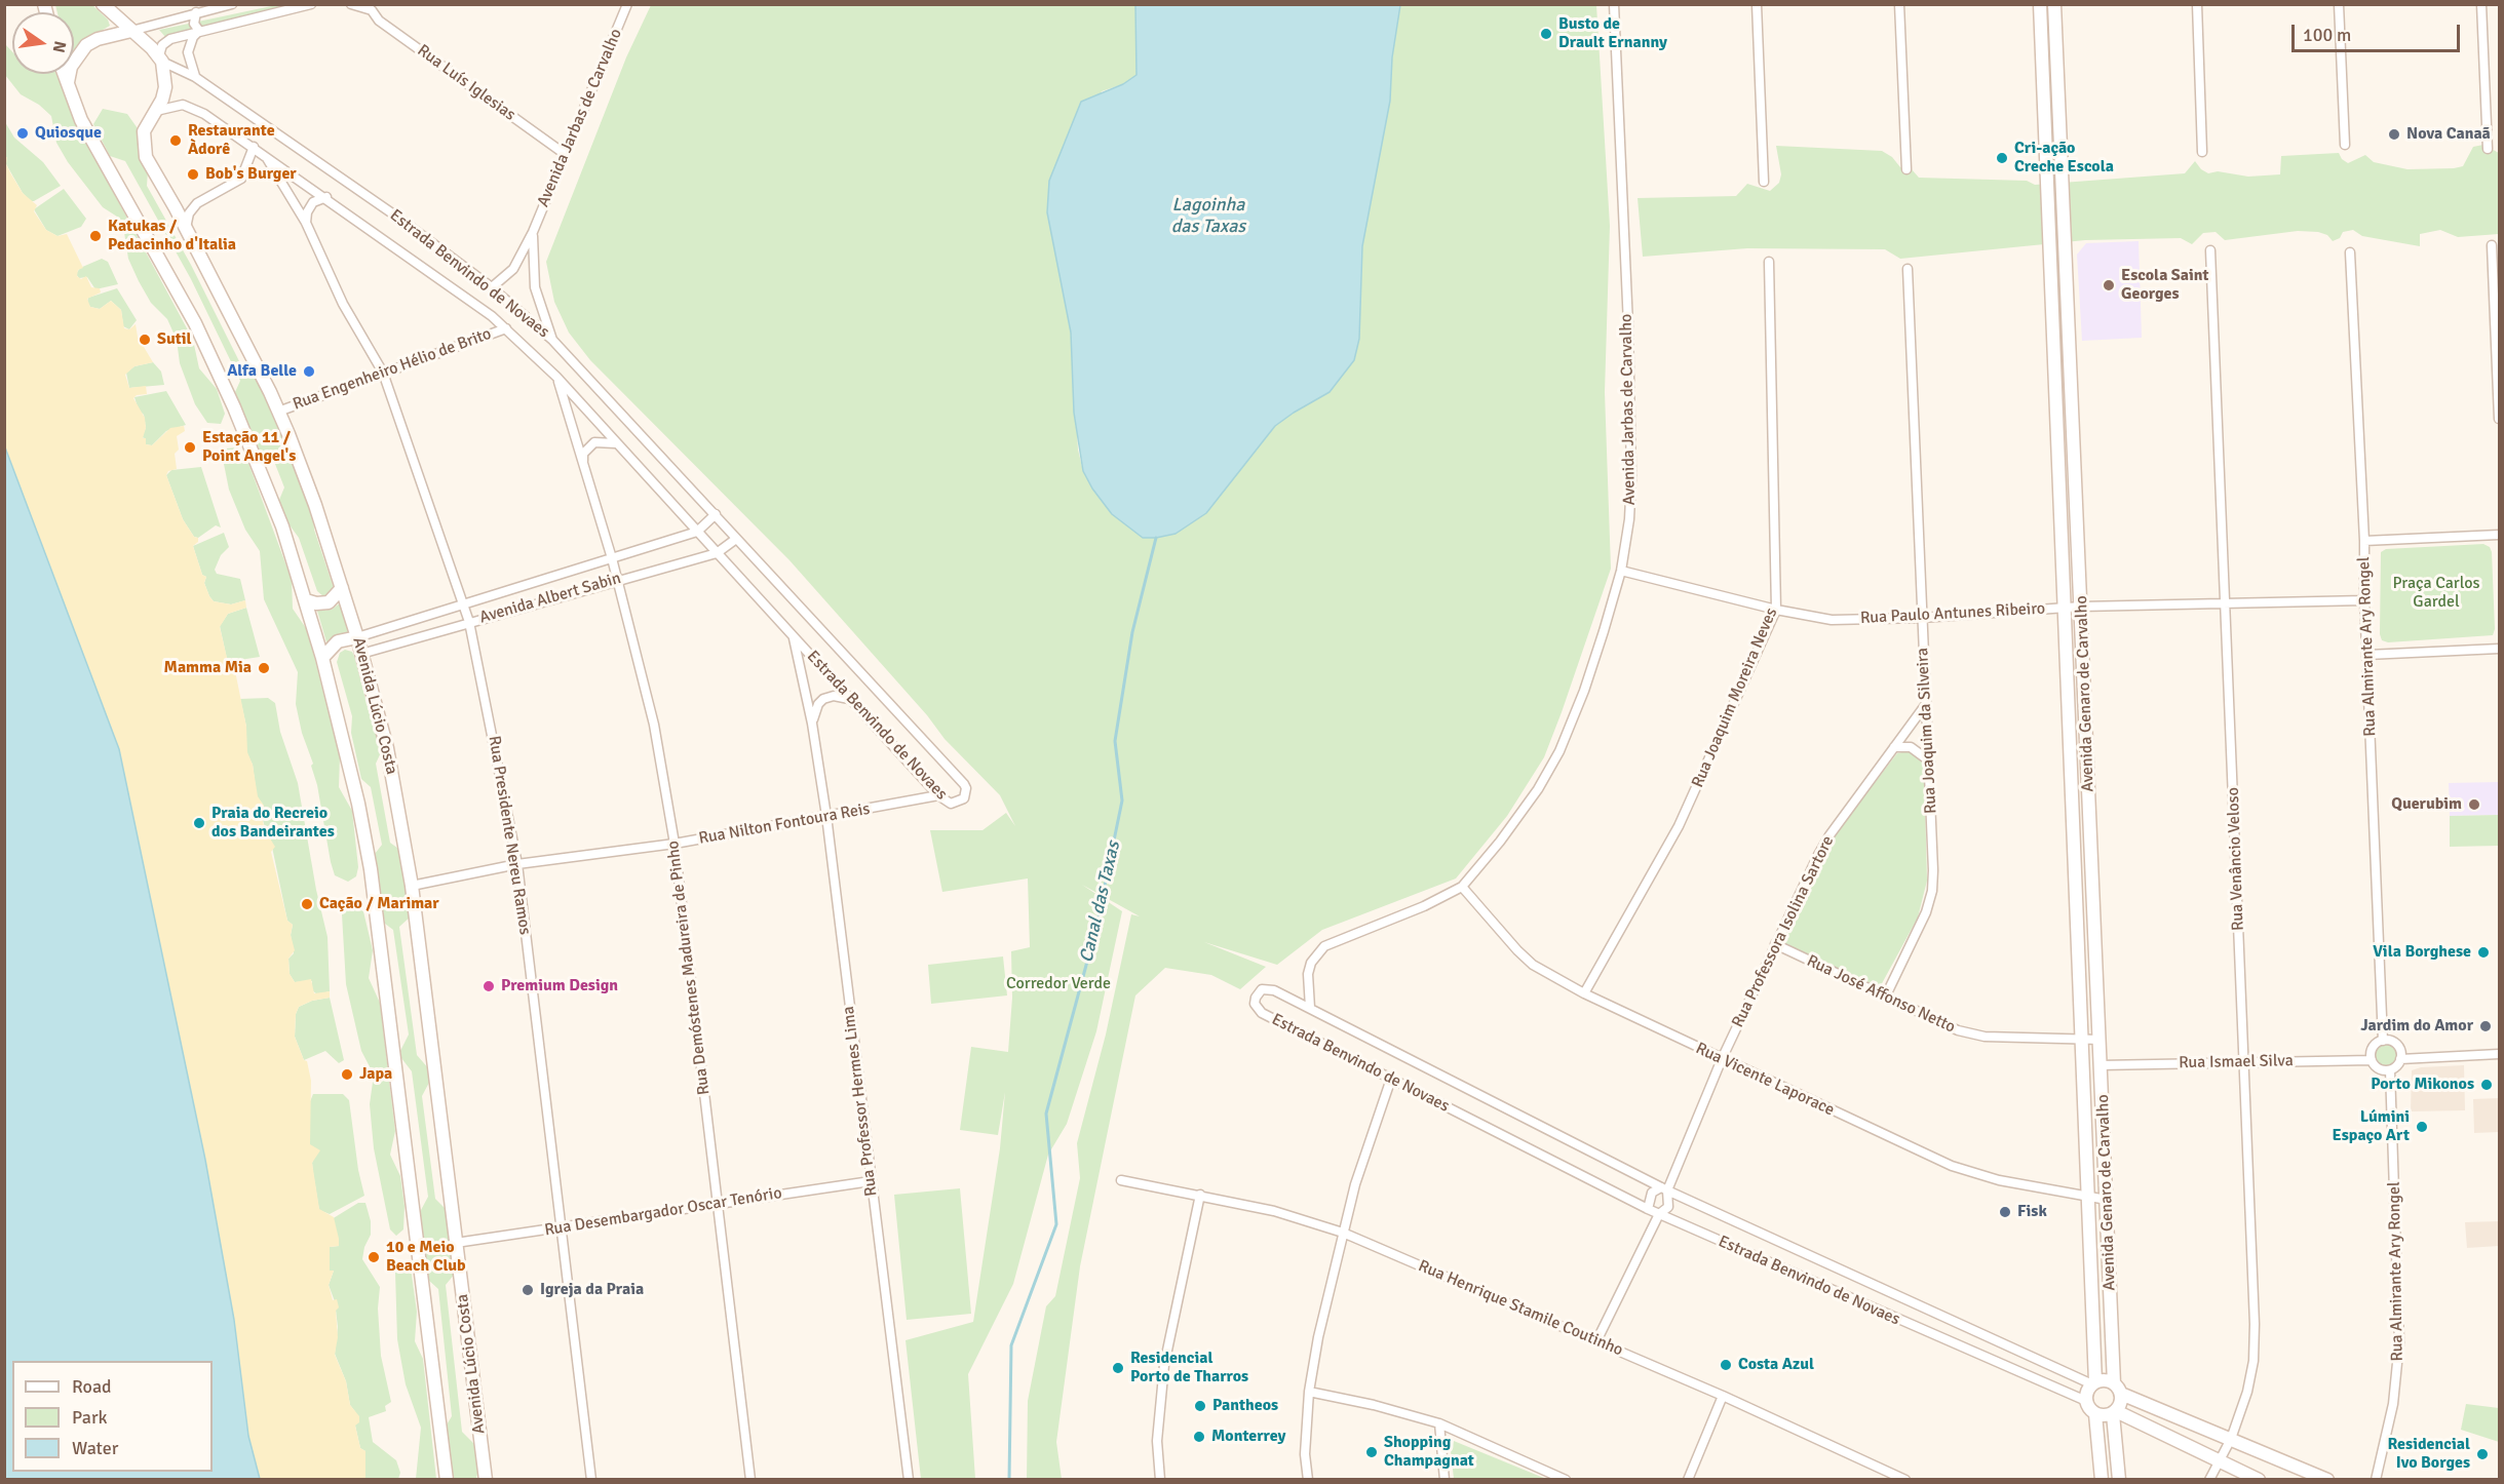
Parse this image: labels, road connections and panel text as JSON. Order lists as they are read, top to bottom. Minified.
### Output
{"streets":{"street":["Rua Luís Iglesias","Avenida Jarbas de Carvalho","Estrada Benvindo de Novaes","Rua Engenheiro Hélio de Brito","Avenida Albert Sabin","Rua Paulo Antunes Ribeiro","Rua Almirante Ary Rongel","Avenida Genaro de Carvalho","Rua Joaquim Moreira Neves","Avenida Lúcio Costa","Rua Joaquim da Silveira","Rua Nilton Fontoura Reis","Rua Presidente Nereu Ramos","Rua Venâncio Veloso","Rua Professora Isolina Sartore","Rua Demóstenes Madureira de Pinho","Rua José Affonso Netto","Rua Ismael Silva","Rua Vicente Laporace","Rua Professor Hermes Lima","Rua Desembargador Oscar Tenório","Rua Henrique Stamile Coutinho"]},"crossings":[["Rua Luís Iglesias","Avenida Jarbas de Carvalho"],["Avenida Jarbas de Carvalho","Estrada Benvindo de Novaes"],["Avenida Jarbas de Carvalho","Rua Paulo Antunes Ribeiro"],["Avenida Jarbas de Carvalho","Rua Vicente Laporace"],["Estrada Benvindo de Novaes","Rua Engenheiro Hélio de Brito"],["Estrada Benvindo de Novaes","Avenida Albert Sabin"],["Estrada Benvindo de Novaes","Avenida Genaro de Carvalho"],["Estrada Benvindo de Novaes","Avenida Lúcio Costa"],["Estrada Benvindo de Novaes","Rua Nilton Fontoura Reis"],["Estrada Benvindo de Novaes","Rua Presidente Nereu Ramos"],["Estrada Benvindo de Novaes","Rua Professora Isolina Sartore"],["Estrada Benvindo de Novaes","Rua Demóstenes Madureira de Pinho"],["Estrada Benvindo de Novaes","Rua Professor Hermes Lima"],["Rua Engenheiro Hélio de Brito","Avenida Lúcio Costa"],["Rua Engenheiro Hélio de Brito","Rua Presidente Nereu Ramos"],["Avenida Albert Sabin","Avenida Lúcio Costa"],["Avenida Albert Sabin","Rua Presidente Nereu Ramos"],["Avenida Albert Sabin","Rua Demóstenes Madureira de Pinho"],["Rua Paulo Antunes Ribeiro","Rua Almirante Ary Rongel"],["Rua Paulo Antunes Ribeiro","Avenida Genaro de Carvalho"],["Rua Paulo Antunes Ribeiro","Rua Joaquim Moreira Neves"],["Rua Paulo Antunes Ribeiro","Rua Joaquim da Silveira"],["Rua Paulo Antunes Ribeiro","Rua Venâncio Veloso"],["Rua Almirante Ary Rongel","Rua Ismael Silva"],["Avenida Genaro de Carvalho","Rua José Affonso Netto"],["Avenida Genaro de Carvalho","Rua Ismael Silva"],["Avenida Genaro de Carvalho","Rua Vicente Laporace"],["Rua Joaquim Moreira Neves","Rua Vicente Laporace"],["Avenida Lúcio Costa","Rua Nilton Fontoura Reis"],["Avenida Lúcio Costa","Rua Desembargador Oscar Tenório"],["Rua Joaquim da Silveira","Rua Professora Isolina Sartore"],["Rua Joaquim da Silveira","Rua José Affonso Netto"],["Rua Nilton Fontoura Reis","Rua Presidente Nereu Ramos"],["Rua Nilton Fontoura Reis","Rua Demóstenes Madureira de Pinho"],["Rua Nilton Fontoura Reis","Rua Professor Hermes Lima"],["Rua Presidente Nereu Ramos","Rua Desembargador Oscar Tenório"],["Rua Venâncio Veloso","Rua Ismael Silva"],["Rua Professora Isolina Sartore","Rua José Affonso Netto"],["Rua Professora Isolina Sartore","Rua Vicente Laporace"],["Rua Professora Isolina Sartore","Rua Henrique Stamile Coutinho"],["Rua Demóstenes Madureira de Pinho","Rua Desembargador Oscar Tenório"],["Rua Professor Hermes Lima","Rua Desembargador Oscar Tenório"]],"water":["Lagoinha das Taxas","Canal das Taxas"],"parks":["Praça Carlos Gardel","Corredor Verde"],"places":["Busto de Drault Ernanny","Quiosque","Nova Canaã","Restaurante Àdorê","Cri-ação Creche Escola","Bob's Burger","Katukas / Pedacinho d'Italia","Escola Saint Georges","Sutil","Alfa Belle","Estação 11 / Point Angel's","Mamma Mia","Querubim","Praia do Recreio dos Bandeirantes","Cação / Marimar","Vila Borghese","Premium Design","Jardim do Amor","Japa","Porto Mikonos","Lúmini Espaço Art","Fisk","10 e Meio Beach Club","Igreja da Praia","Costa Azul","Residencial Porto de Tharros","Pantheos","Monterrey","Shopping Champagnat","Residencial Ivo Borges"],"legend":["Road","Park","Water"],"scale_bar":"100 m","north":"right"}
